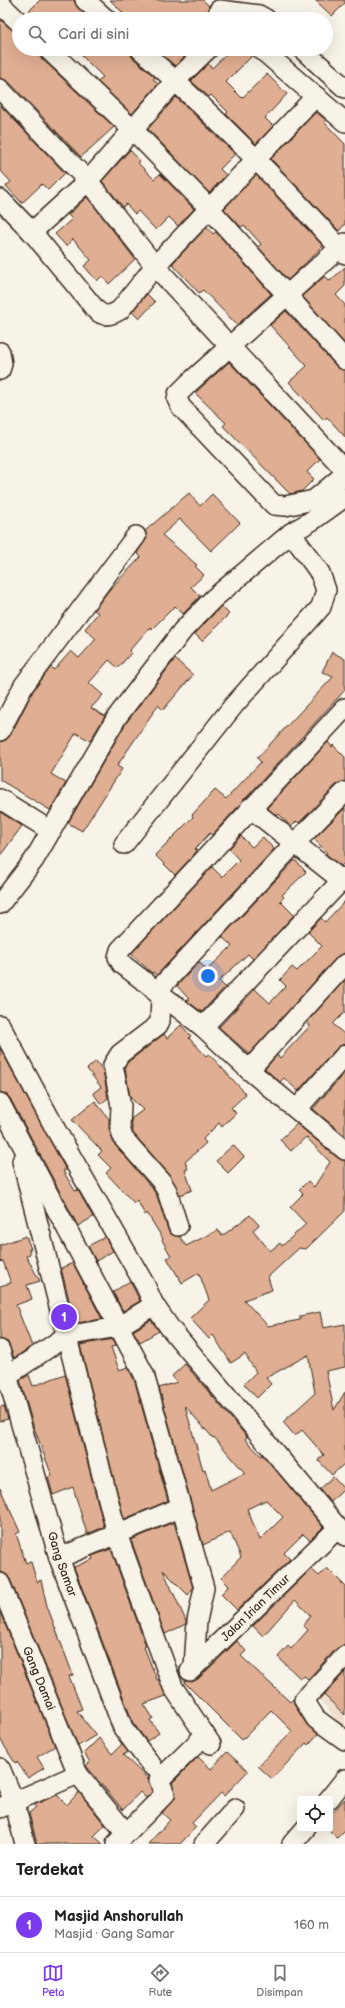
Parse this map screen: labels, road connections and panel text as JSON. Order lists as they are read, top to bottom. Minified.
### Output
{"streets":{"street":["Gang Samar","Jalan Irian Timur","Gang Damai"]},"page":{"search":"Cari di sini","pins":"1","heading":"Terdekat","list":[{"mark":"1","name":"Masjid Anshorullah","note":"Masjid · Gang Samar","value":"160 m"}],"nav":["Peta","Rute","Disimpan"]}}
